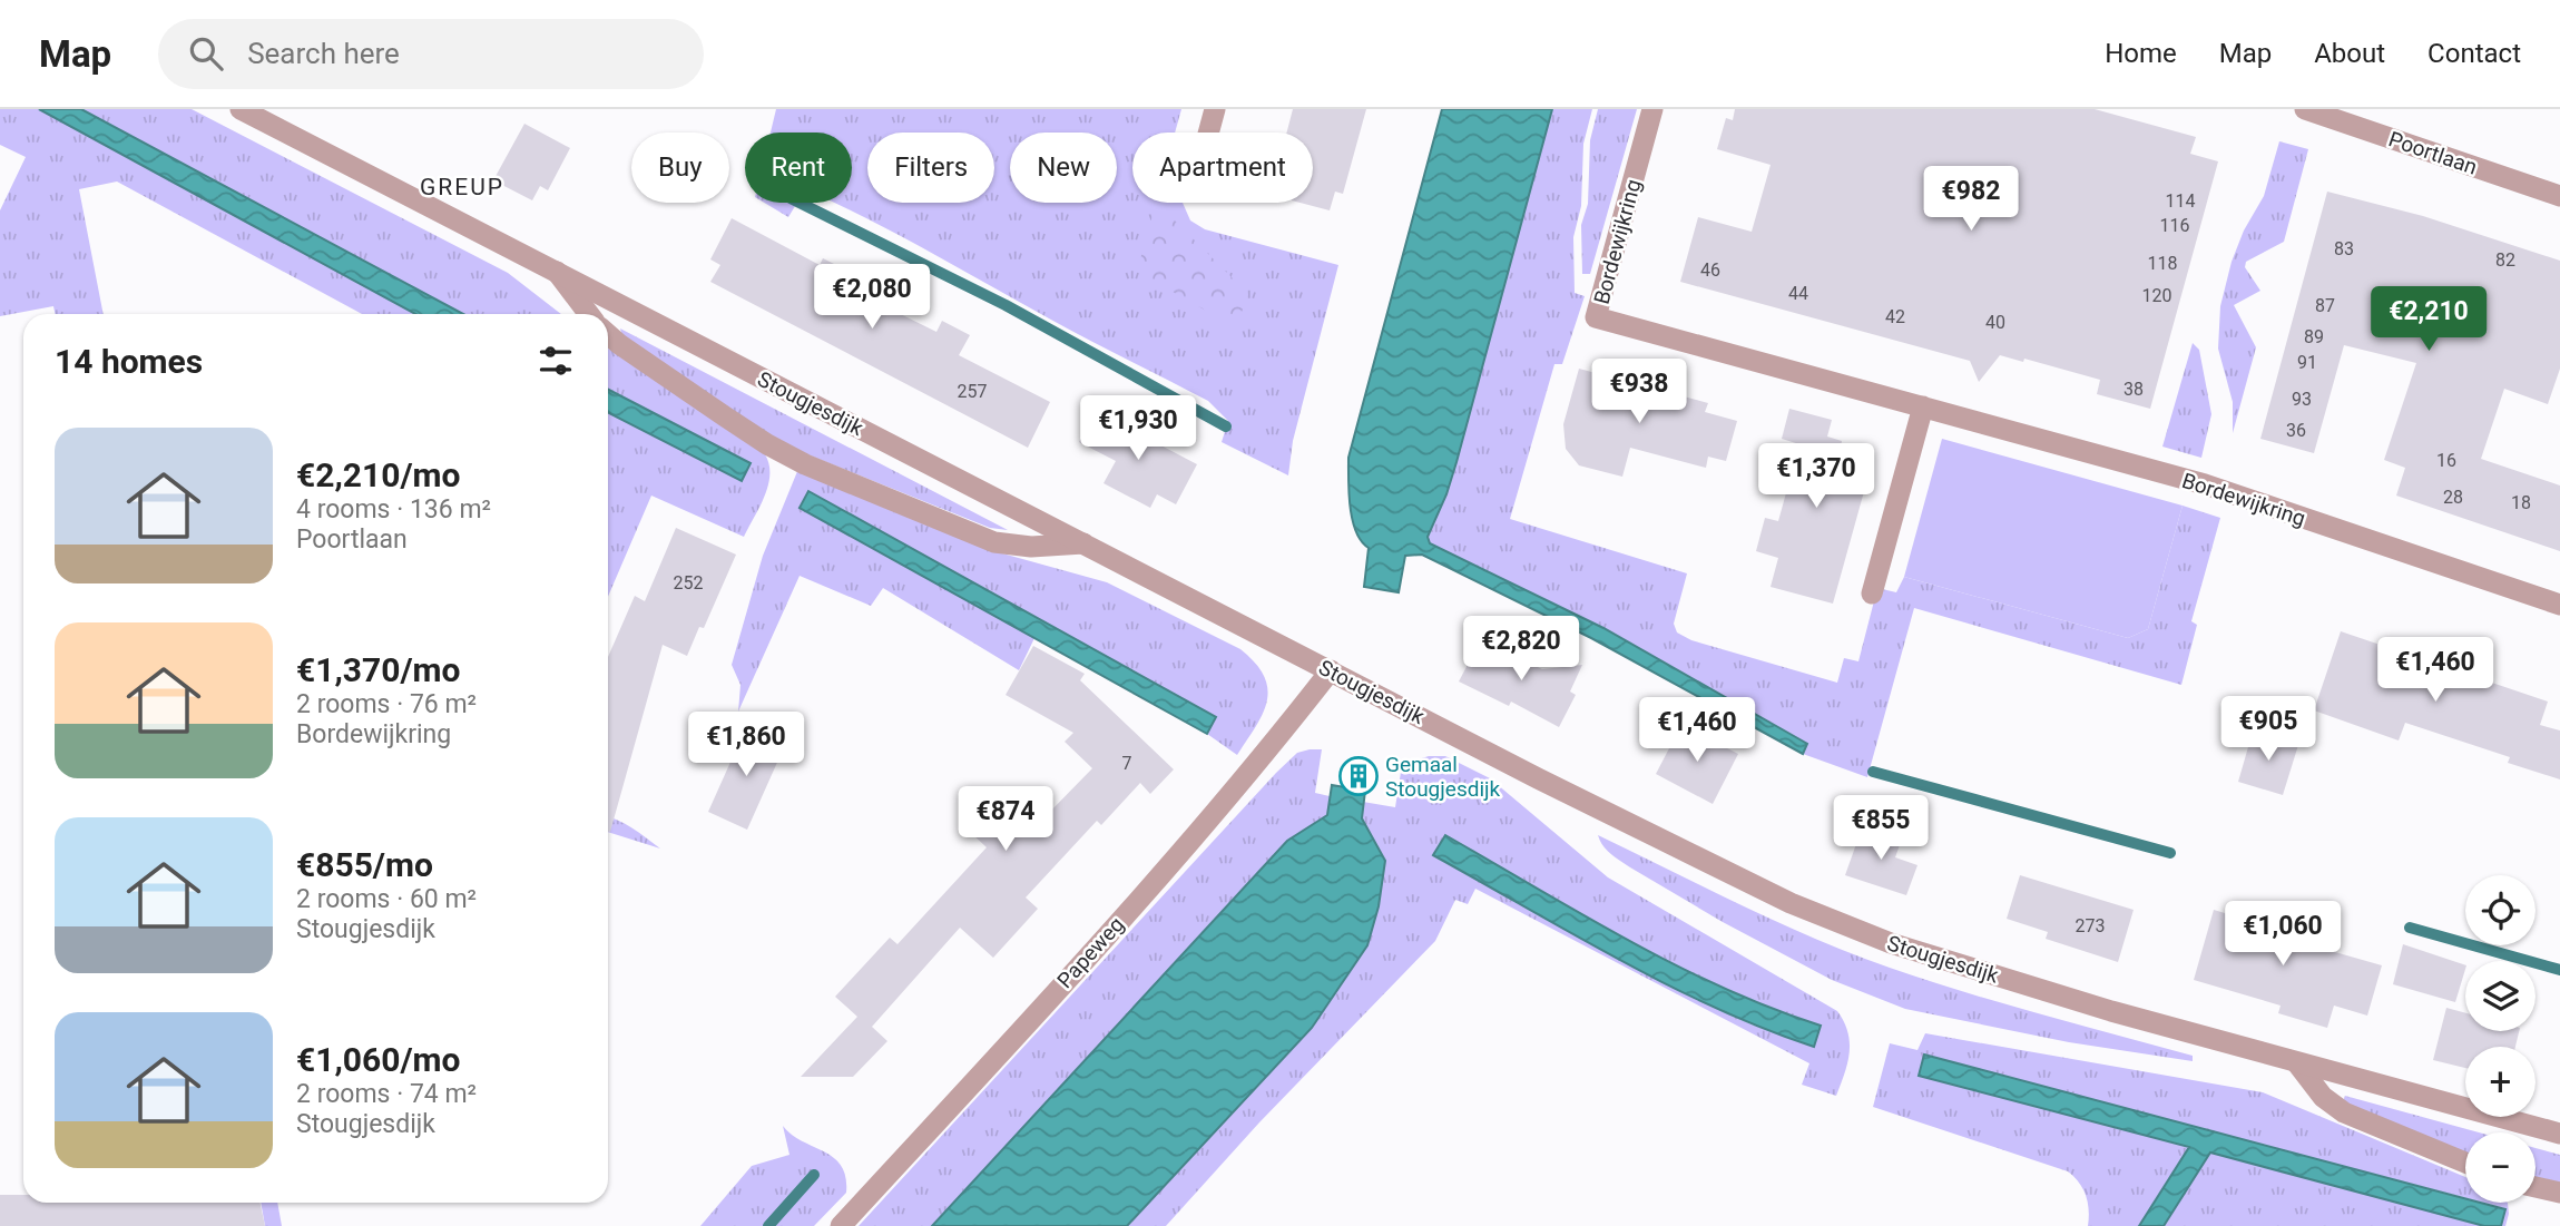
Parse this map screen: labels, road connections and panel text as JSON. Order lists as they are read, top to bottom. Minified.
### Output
{"streets":{"street":["Poortlaan","Bordewijkring","Stougjesdijk","Papeweg"]},"crossings":[["Stougjesdijk","Papeweg"]],"districts":["GREUP"],"places":{"building":["Gemaal Stougjesdijk"]},"house_numbers":["114","116","83","82","118","46","44","120","87","42","40","89","91","38","257","93","36","16","28","18","252","7","273"],"page":{"header":"Map","search":"Search here","nav":["Home","Map","About","Contact"],"chip":["Buy","Rent","Filters","New","Apartment"],"price":["€982","€2,080","€2,210","€938","€1,930","€1,370","€2,820","€1,460","€905","€1,460","€1,860","€874","€855","€1,060"],"heading":"14 homes","list":[{"name":"€2,210/mo","note":"4 rooms · 136 m² · Poortlaan"},{"name":"€1,370/mo","note":"2 rooms · 76 m² · Bordewijkring"},{"name":"€855/mo","note":"2 rooms · 60 m² · Stougjesdijk"},{"name":"€1,060/mo","note":"2 rooms · 74 m² · Stougjesdijk"}],"map_buttons":["+","−"]}}
